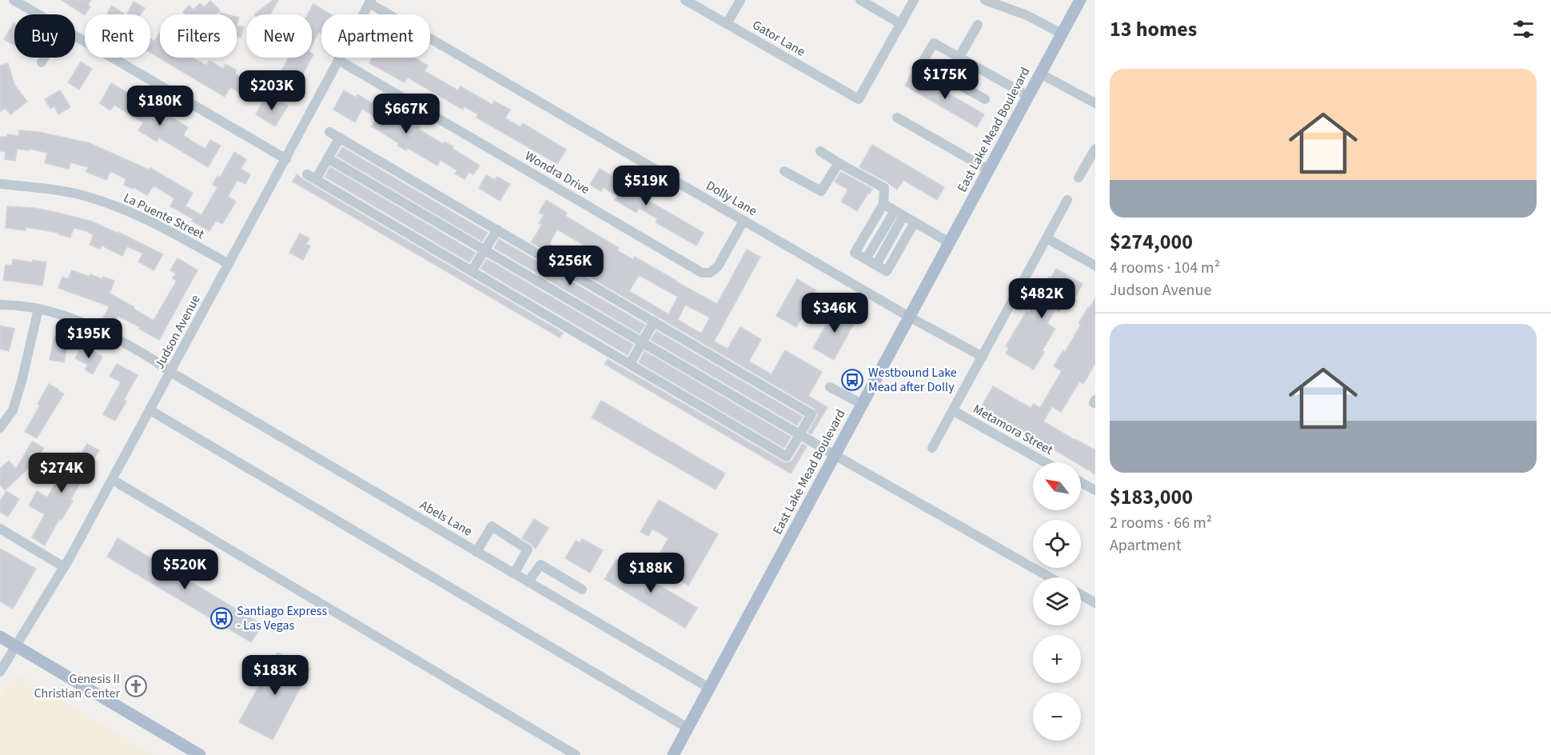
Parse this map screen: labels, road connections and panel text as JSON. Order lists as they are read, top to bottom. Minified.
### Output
{"streets":{"main road":["East Lake Mead Boulevard"],"street":["Gator Lane","Wondra Drive","Dolly Lane","La Puente Street","Judson Avenue","Metamora Street","Abels Lane"]},"crossings":[["East Lake Mead Boulevard","Dolly Lane"],["East Lake Mead Boulevard","Abels Lane"],["Wondra Drive","Dolly Lane"],["Wondra Drive","Judson Avenue"],["Dolly Lane","Judson Avenue"],["La Puente Street","Judson Avenue"],["Judson Avenue","Abels Lane"]],"places":{"bus stop":["Westbound Lake Mead after Dolly","Santiago Express - Las Vegas"],"church":["Genesis II Christian Center"]},"north":"top left","page":{"heading":"13 homes","chip":["Buy","Rent","Filters","New","Apartment"],"list":[{"name":"$274,000","note":"4 rooms · 104 m² · Judson Avenue"},{"name":"$183,000","note":"2 rooms · 66 m² · Apartment"}],"price":["$175K","$203K","$180K","$667K","$519K","$256K","$482K","$346K","$195K","$274K","$520K","$188K","$183K"],"map_buttons":["+","−"]}}
